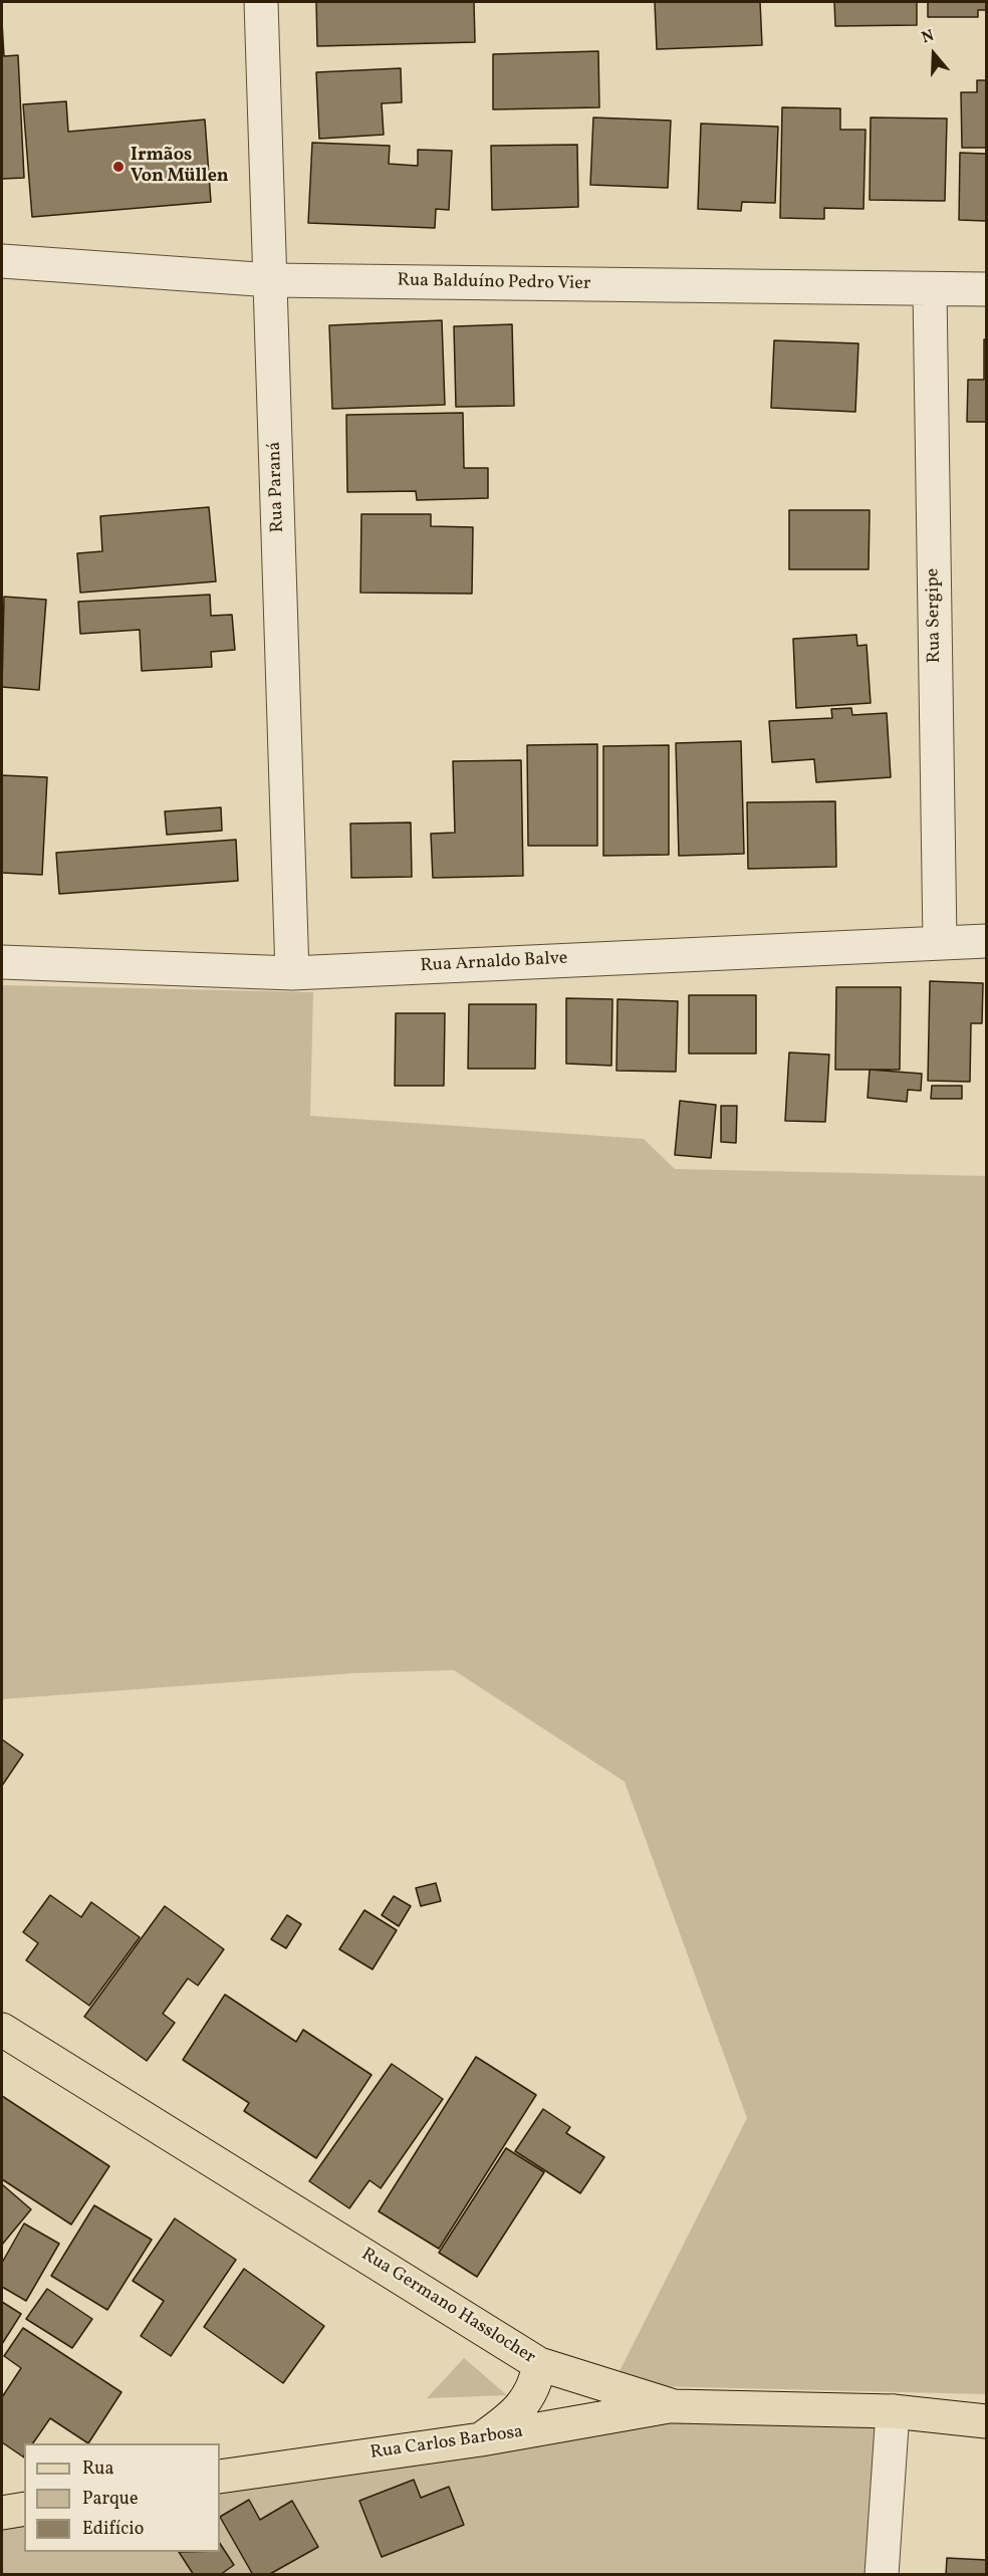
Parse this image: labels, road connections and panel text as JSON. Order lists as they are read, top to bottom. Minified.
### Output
{"streets":{"main road":["Rua Germano Hasslocher","Rua Carlos Barbosa"],"street":["Rua Balduíno Pedro Vier","Rua Paraná","Rua Sergipe","Rua Arnaldo Balve"]},"crossings":[["Rua Balduíno Pedro Vier","Rua Paraná"],["Rua Balduíno Pedro Vier","Rua Sergipe"],["Rua Paraná","Rua Arnaldo Balve"],["Rua Sergipe","Rua Arnaldo Balve"],["Rua Germano Hasslocher","Rua Carlos Barbosa"]],"places":["Irmãos Von Müllen"],"legend":["Rua","Parque","Edifício"],"north":"top"}
